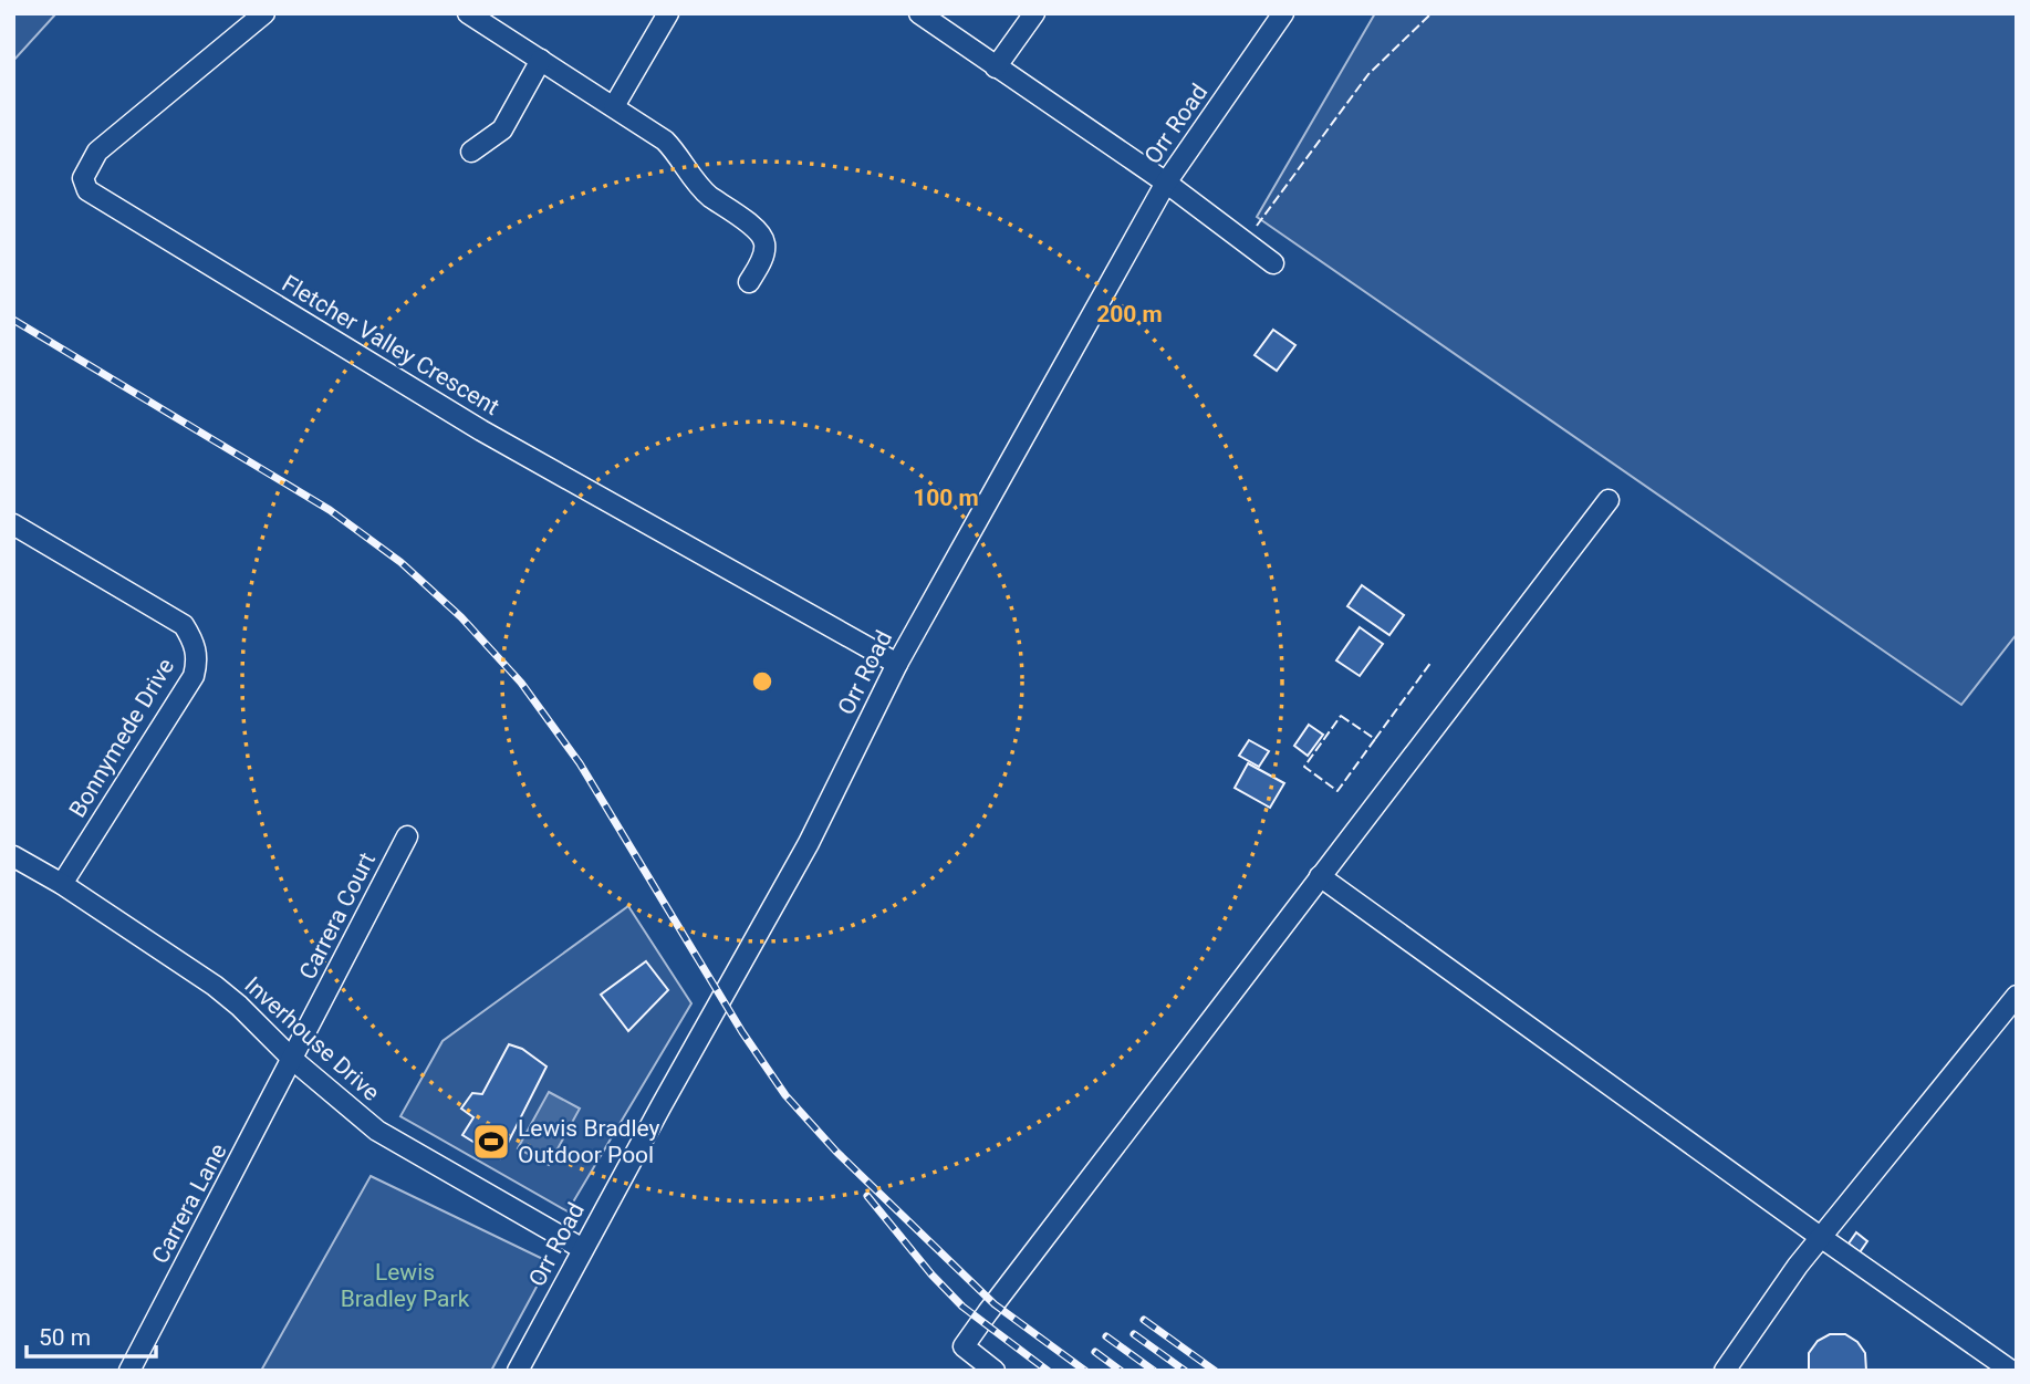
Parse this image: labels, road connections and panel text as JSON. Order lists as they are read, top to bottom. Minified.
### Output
{"streets":{"street":["Orr Road","Fletcher Valley Crescent","Bonnymede Drive","Carrera Court","Inverhouse Drive","Carrera Lane"]},"crossings":[["Orr Road","Fletcher Valley Crescent"],["Orr Road","Inverhouse Drive"],["Bonnymede Drive","Inverhouse Drive"],["Carrera Court","Inverhouse Drive"],["Carrera Court","Carrera Lane"],["Inverhouse Drive","Carrera Lane"]],"parks":["Lewis Bradley Park"],"places":{"sports":["Lewis Bradley Outdoor Pool"]},"scale_bar":"50 m","rings":["200 m","100 m"]}
